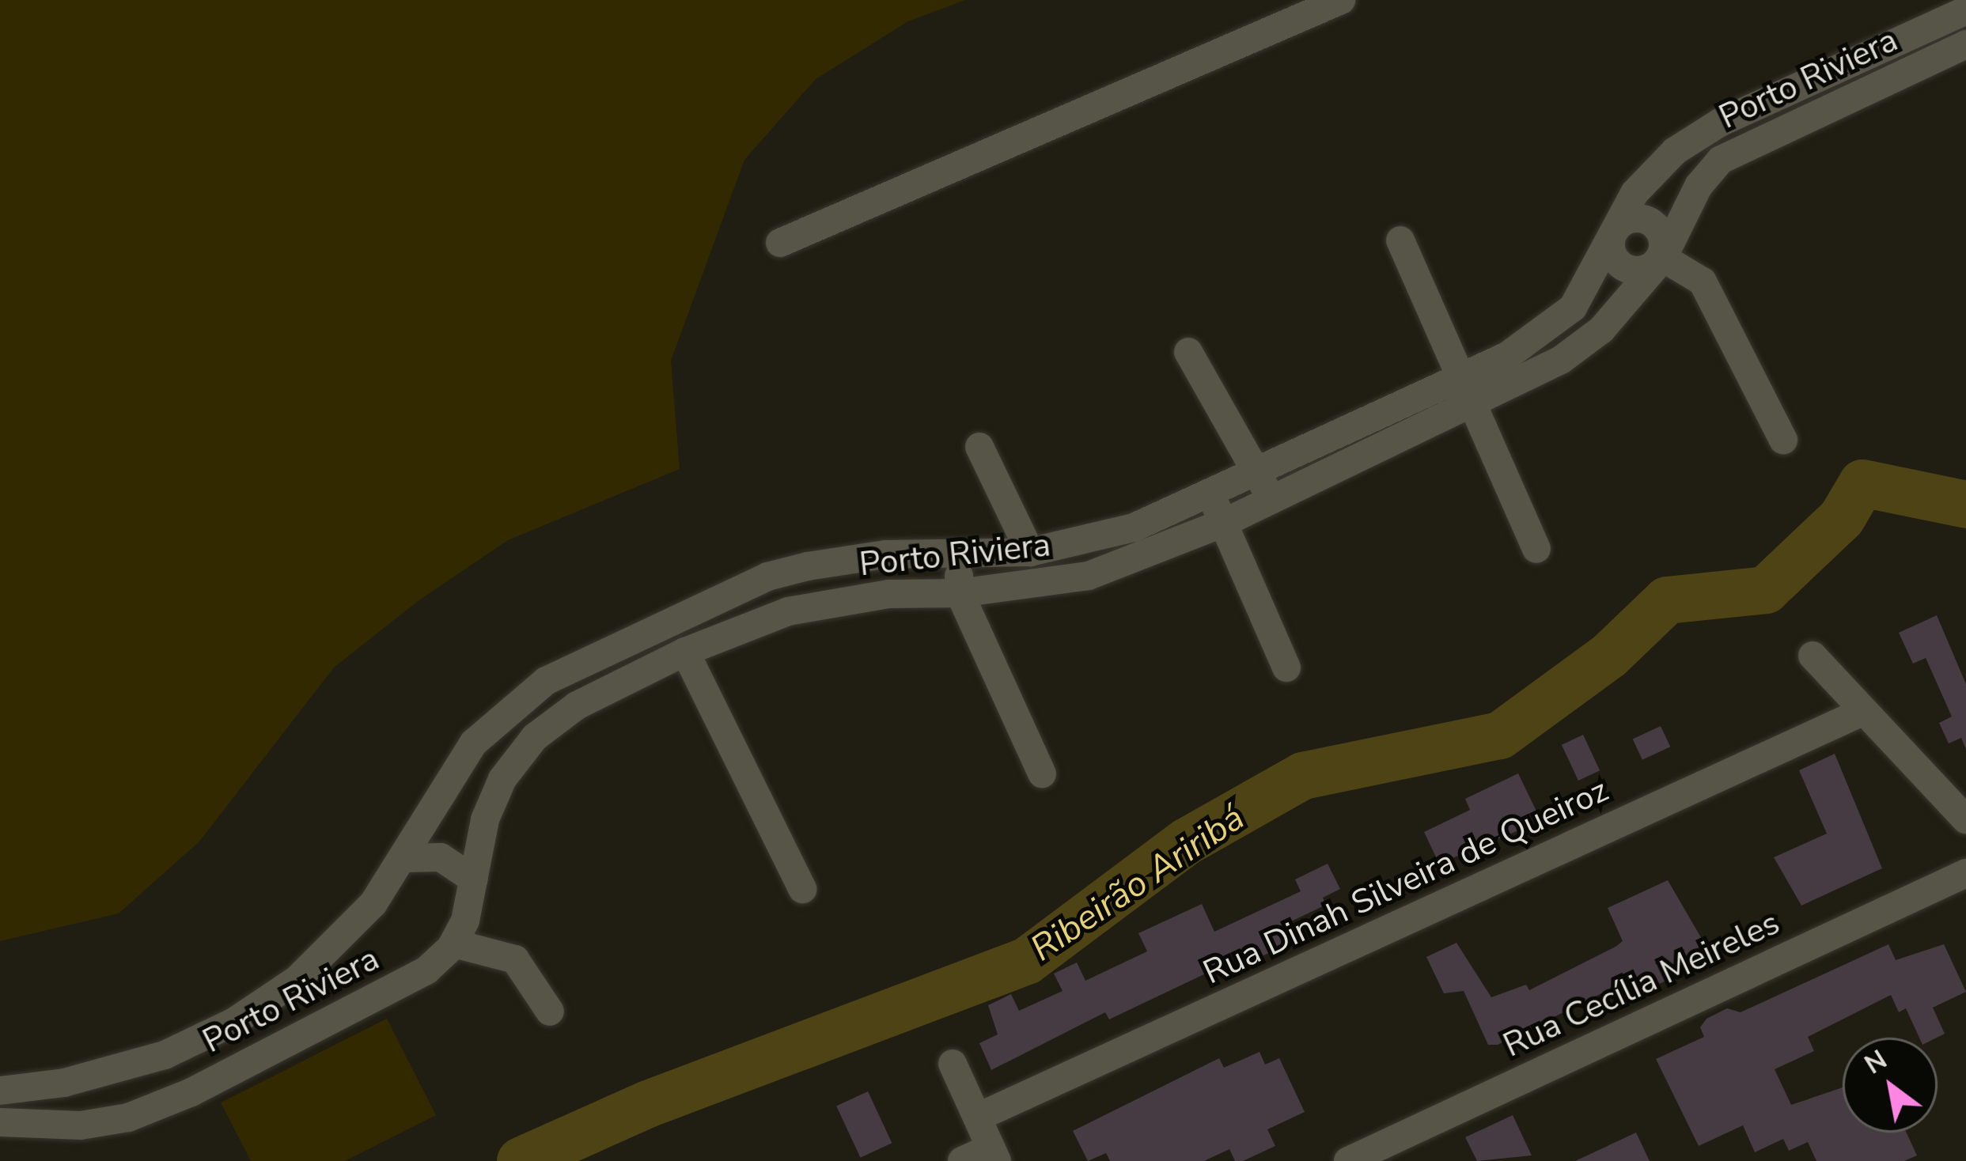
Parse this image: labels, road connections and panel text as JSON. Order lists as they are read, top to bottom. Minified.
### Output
{"streets":{"street":["Porto Riviera","Rua Dinah Silveira de Queiroz","Rua Cecília Meireles"]},"water":["Ribeirão Ariribá"],"north":"top left"}
